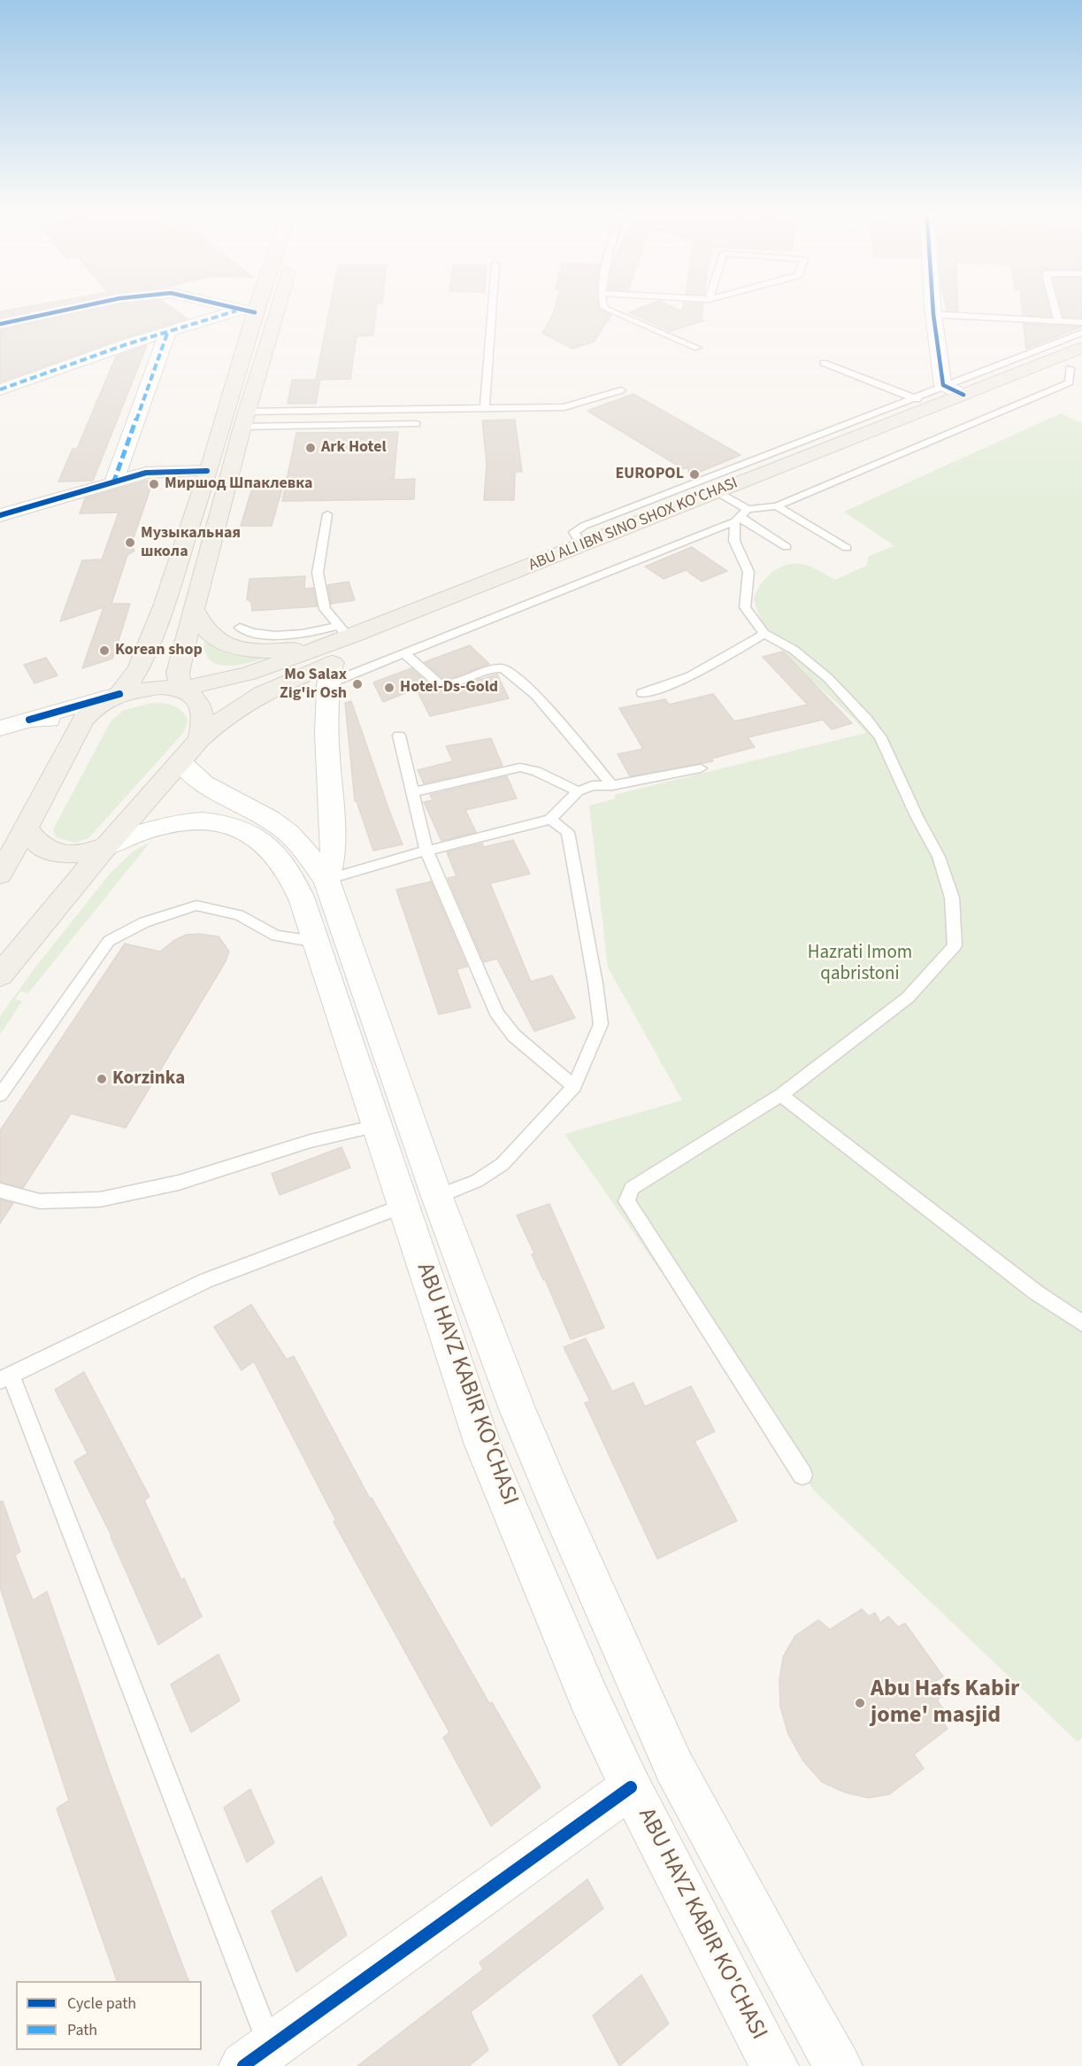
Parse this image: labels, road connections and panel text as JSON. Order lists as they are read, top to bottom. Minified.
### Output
{"streets":{"main road":["ABU ALI IBN SINO SHOX KO'CHASI"],"street":["ABU HAYZ KABIR KO'CHASI"]},"crossings":[["ABU ALI IBN SINO SHOX KO'CHASI","ABU HAYZ KABIR KO'CHASI"]],"parks":["Hazrati Imom qabristoni"],"places":["Ark Hotel","EUROPOL","Миршод Шпаклевка","Музыкальная школа","Korean shop","Mo Salax Zig'ir Osh","Hotel-Ds-Gold","Korzinka","Abu Hafs Kabir jome' masjid"],"legend":["Cycle path","Path"]}
